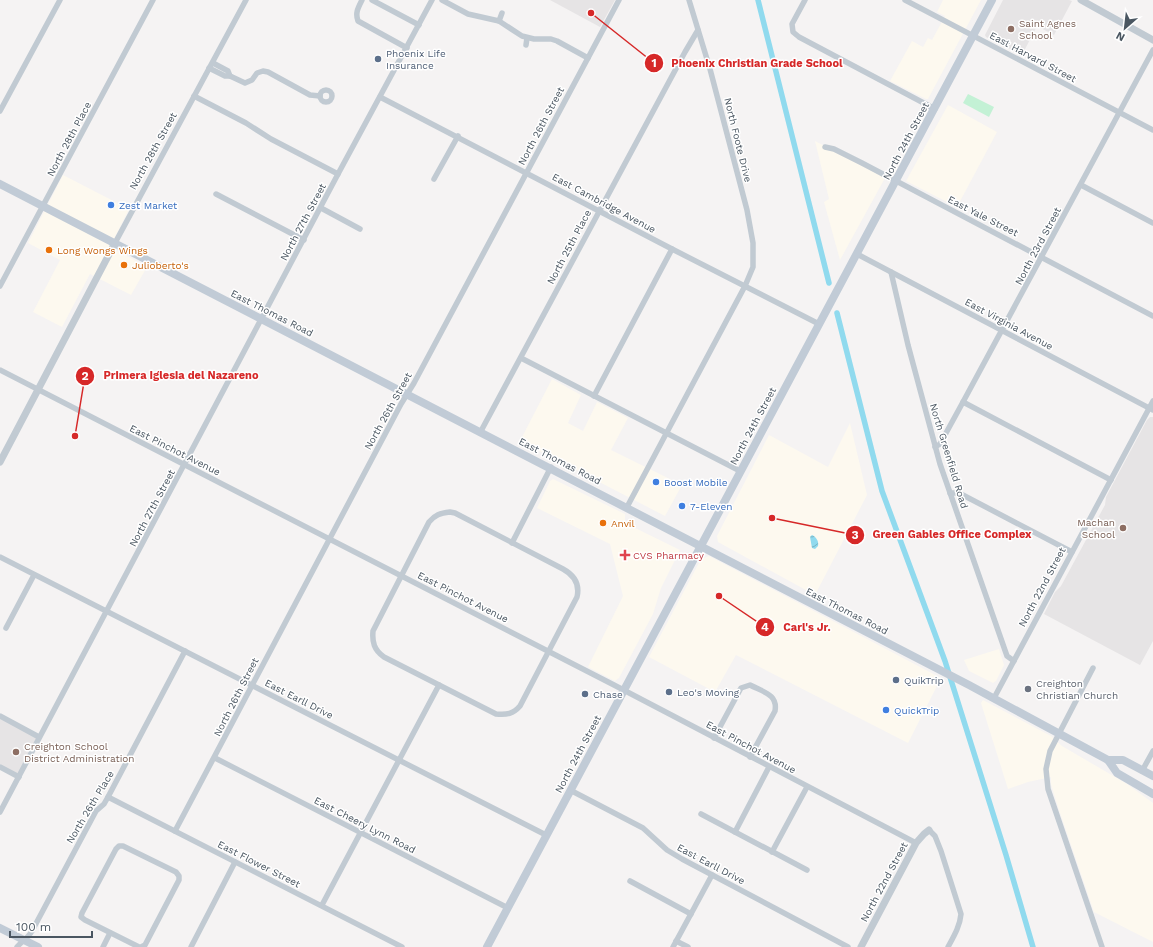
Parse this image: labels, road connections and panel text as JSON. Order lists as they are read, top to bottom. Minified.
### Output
{"streets":{"main road":["North 24th Street","East Thomas Road"],"street":["East Harvard Street","North 26th Street","North 28th Place","North Foote Drive","North 28th Street","East Cambridge Avenue","East Yale Street","North 27th Street","North 23rd Street","North 25th Place","East Virginia Avenue","East Pinchot Avenue","North Greenfield Road","North 22nd Street","East Earll Drive","North 26th Place","East Cheery Lynn Road","East Flower Street"]},"crossings":[["East Harvard Street","North 24th Street"],["East Harvard Street","North 23rd Street"],["North 26th Street","East Cambridge Avenue"],["North 26th Street","East Thomas Road"],["North 26th Street","East Pinchot Avenue"],["North 26th Street","East Earll Drive"],["North 26th Street","East Cheery Lynn Road"],["North 26th Street","East Flower Street"],["North 28th Place","East Thomas Road"],["North Foote Drive","East Cambridge Avenue"],["North Foote Drive","North 25th Place"],["North Foote Drive","East Thomas Road"],["North 24th Street","East Cambridge Avenue"],["North 24th Street","East Yale Street"],["North 24th Street","East Thomas Road"],["North 24th Street","East Virginia Avenue"],["North 24th Street","East Pinchot Avenue"],["North 24th Street","East Earll Drive"],["North 24th Street","East Cheery Lynn Road"],["North 28th Street","East Thomas Road"],["North 28th Street","East Pinchot Avenue"],["East Cambridge Avenue","North 27th Street"],["East Cambridge Avenue","North 25th Place"],["East Yale Street","North 23rd Street"],["North 27th Street","East Thomas Road"],["North 27th Street","East Pinchot Avenue"],["North 27th Street","East Earll Drive"],["North 23rd Street","East Virginia Avenue"],["North 23rd Street","North Greenfield Road"],["North 25th Place","East Thomas Road"],["East Thomas Road","North 22nd Street"],["East Virginia Avenue","North Greenfield Road"],["East Virginia Avenue","North 22nd Street"],["East Pinchot Avenue","North 22nd Street"],["North Greenfield Road","North 22nd Street"],["East Earll Drive","North 26th Place"],["North 26th Place","East Flower Street"]],"places":{"other":["Phoenix Christian Grade School","Saint Agnes School","Phoenix Life Insurance","Zest Market","Long Wongs Wings","Julioberto's","Primera Iglesia del Nazareno","Boost Mobile","7-Eleven","Green Gables Office Complex","Anvil","Machan School","Carl's Jr.","QuikTrip","Creighton Christian Church","Leo's Moving","Chase","QuickTrip","Creighton School District Administration"],"health":["CVS Pharmacy"]},"scale_bar":"100 m","north":"bottom left"}
